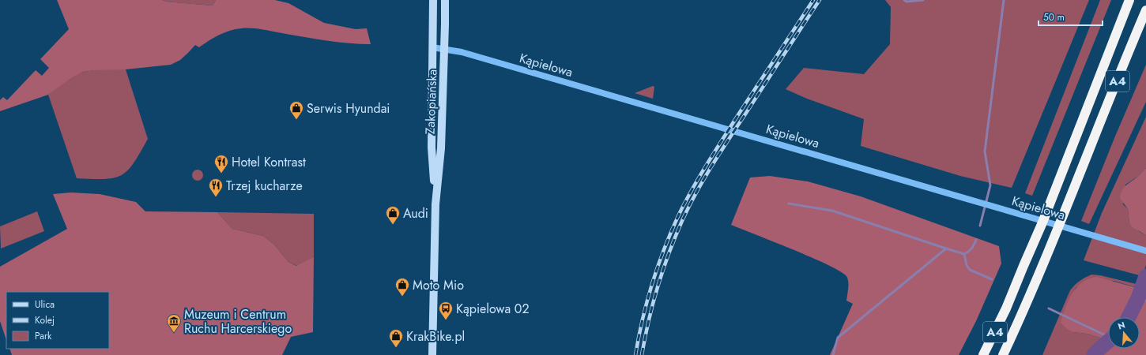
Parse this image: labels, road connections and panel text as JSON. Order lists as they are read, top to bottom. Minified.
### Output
{"streets":{"highway":["A4"],"main road":["Zakopiańska"],"street":["Kąpielowa"]},"crossings":[["Kąpielowa","Zakopiańska"]],"places":{"shop":["Serwis Hyundai","Audi","Moto Mio","KrakBike.pl"],"restaurant":["Hotel Kontrast","Trzej kucharze"],"bus stop":["Kąpielowa 02"],"museum":["Muzeum i Centrum Ruchu Harcerskiego"]},"legend":["Ulica","Kolej","Park"],"scale_bar":"50 m","north":"top"}
